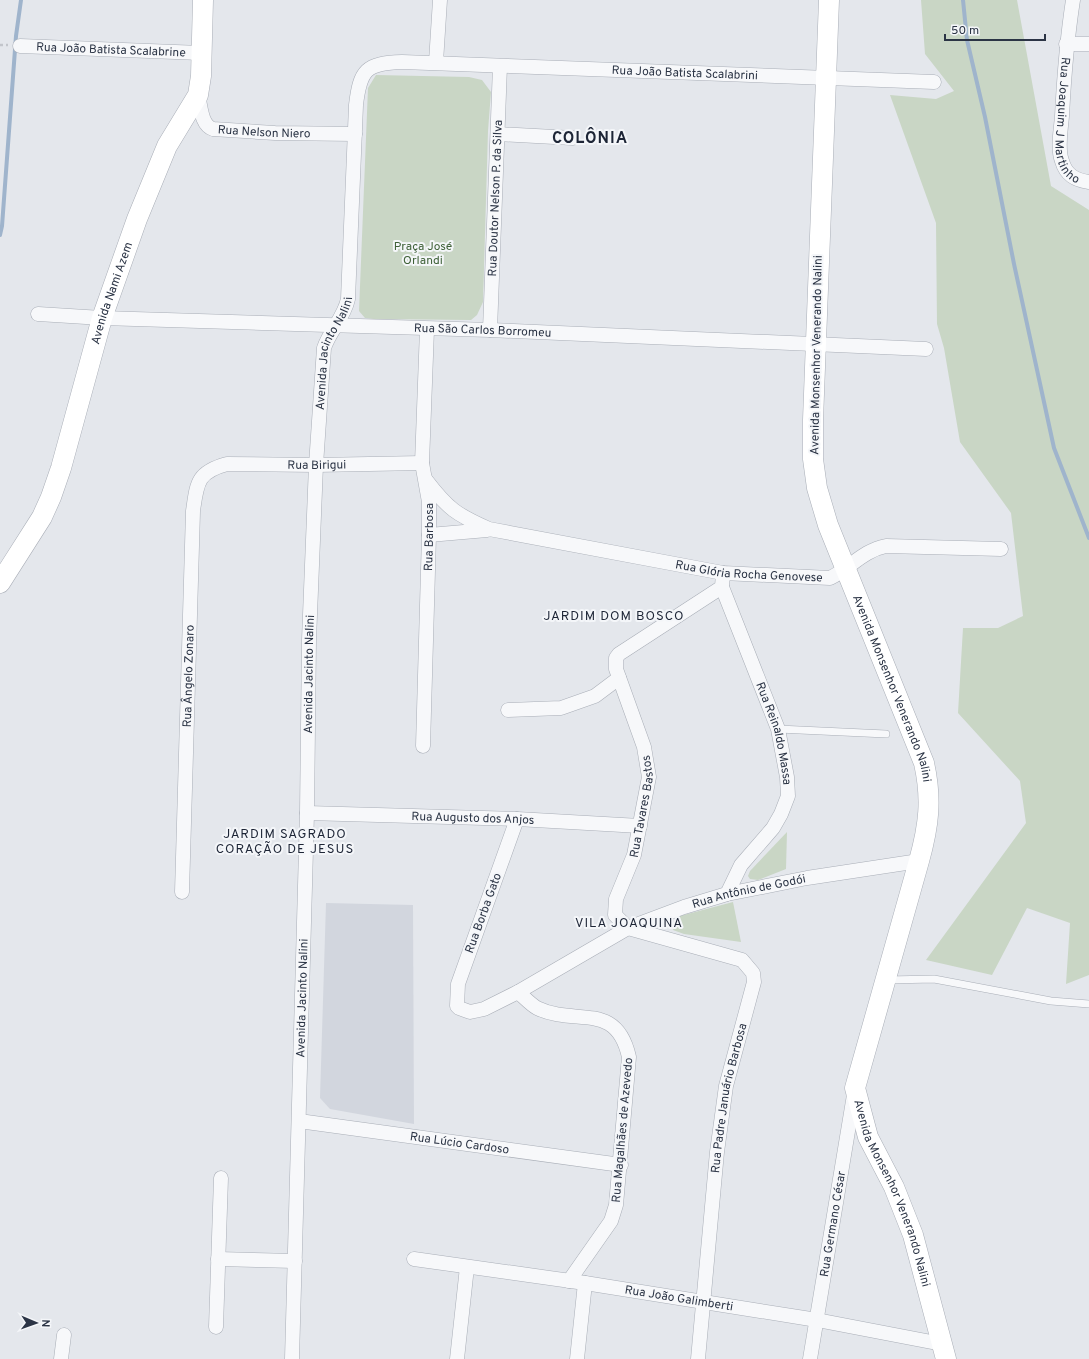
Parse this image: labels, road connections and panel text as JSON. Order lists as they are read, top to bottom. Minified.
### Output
{"streets":{"street":["Rua João Batista Scalabrine","Rua João Batista Scalabrini","Rua Joaquim J Martinho","Rua Nelson Niero","Rua Doutor Nelson P. da Silva","Avenida Nami Azem","Rua São Carlos Borromeu","Avenida Jacinto Nalini","Avenida Monsenhor Venerando Nalini","Rua Birigui","Rua Barbosa","Rua Glória Rocha Genovese","Rua Ângelo Zonaro","Rua Reinaldo Massa","Rua Tavares Bastos","Rua Augusto dos Anjos","Rua Antônio de Godói","Rua Borba Gato","Rua Padre Januário Barbosa","Rua Magalhães de Azevedo","Rua Lúcio Cardoso","Rua Germano César","Rua João Galimberti"]},"crossings":[["Rua João Batista Scalabrine","Avenida Nami Azem"],["Rua João Batista Scalabrini","Rua Doutor Nelson P. da Silva"],["Rua João Batista Scalabrini","Avenida Jacinto Nalini"],["Rua João Batista Scalabrini","Avenida Monsenhor Venerando Nalini"],["Rua Nelson Niero","Avenida Nami Azem"],["Rua Nelson Niero","Avenida Jacinto Nalini"],["Rua Doutor Nelson P. da Silva","Rua São Carlos Borromeu"],["Avenida Nami Azem","Rua São Carlos Borromeu"],["Rua São Carlos Borromeu","Avenida Jacinto Nalini"],["Rua São Carlos Borromeu","Avenida Monsenhor Venerando Nalini"],["Rua São Carlos Borromeu","Rua Barbosa"],["Avenida Jacinto Nalini","Rua Birigui"],["Avenida Jacinto Nalini","Rua Augusto dos Anjos"],["Avenida Jacinto Nalini","Rua Lúcio Cardoso"],["Avenida Monsenhor Venerando Nalini","Rua Glória Rocha Genovese"],["Avenida Monsenhor Venerando Nalini","Rua Antônio de Godói"],["Avenida Monsenhor Venerando Nalini","Rua Germano César"],["Avenida Monsenhor Venerando Nalini","Rua João Galimberti"],["Rua Birigui","Rua Barbosa"],["Rua Birigui","Rua Ângelo Zonaro"],["Rua Barbosa","Rua Glória Rocha Genovese"],["Rua Glória Rocha Genovese","Rua Reinaldo Massa"],["Rua Glória Rocha Genovese","Rua Tavares Bastos"],["Rua Reinaldo Massa","Rua Tavares Bastos"],["Rua Reinaldo Massa","Rua Antônio de Godói"],["Rua Tavares Bastos","Rua Augusto dos Anjos"],["Rua Tavares Bastos","Rua Antônio de Godói"],["Rua Tavares Bastos","Rua Padre Januário Barbosa"],["Rua Augusto dos Anjos","Rua Borba Gato"],["Rua Antônio de Godói","Rua Borba Gato"],["Rua Antônio de Godói","Rua Padre Januário Barbosa"],["Rua Antônio de Godói","Rua Magalhães de Azevedo"],["Rua Padre Januário Barbosa","Rua João Galimberti"],["Rua Magalhães de Azevedo","Rua Lúcio Cardoso"],["Rua Magalhães de Azevedo","Rua João Galimberti"],["Rua Germano César","Rua João Galimberti"]],"districts":["COLÔNIA","JARDIM DOM BOSCO","JARDIM SAGRADO CORAÇÃO DE JESUS","VILA JOAQUINA"],"parks":["Praça José Orlandi"],"scale_bar":"50 m","north":"right"}
